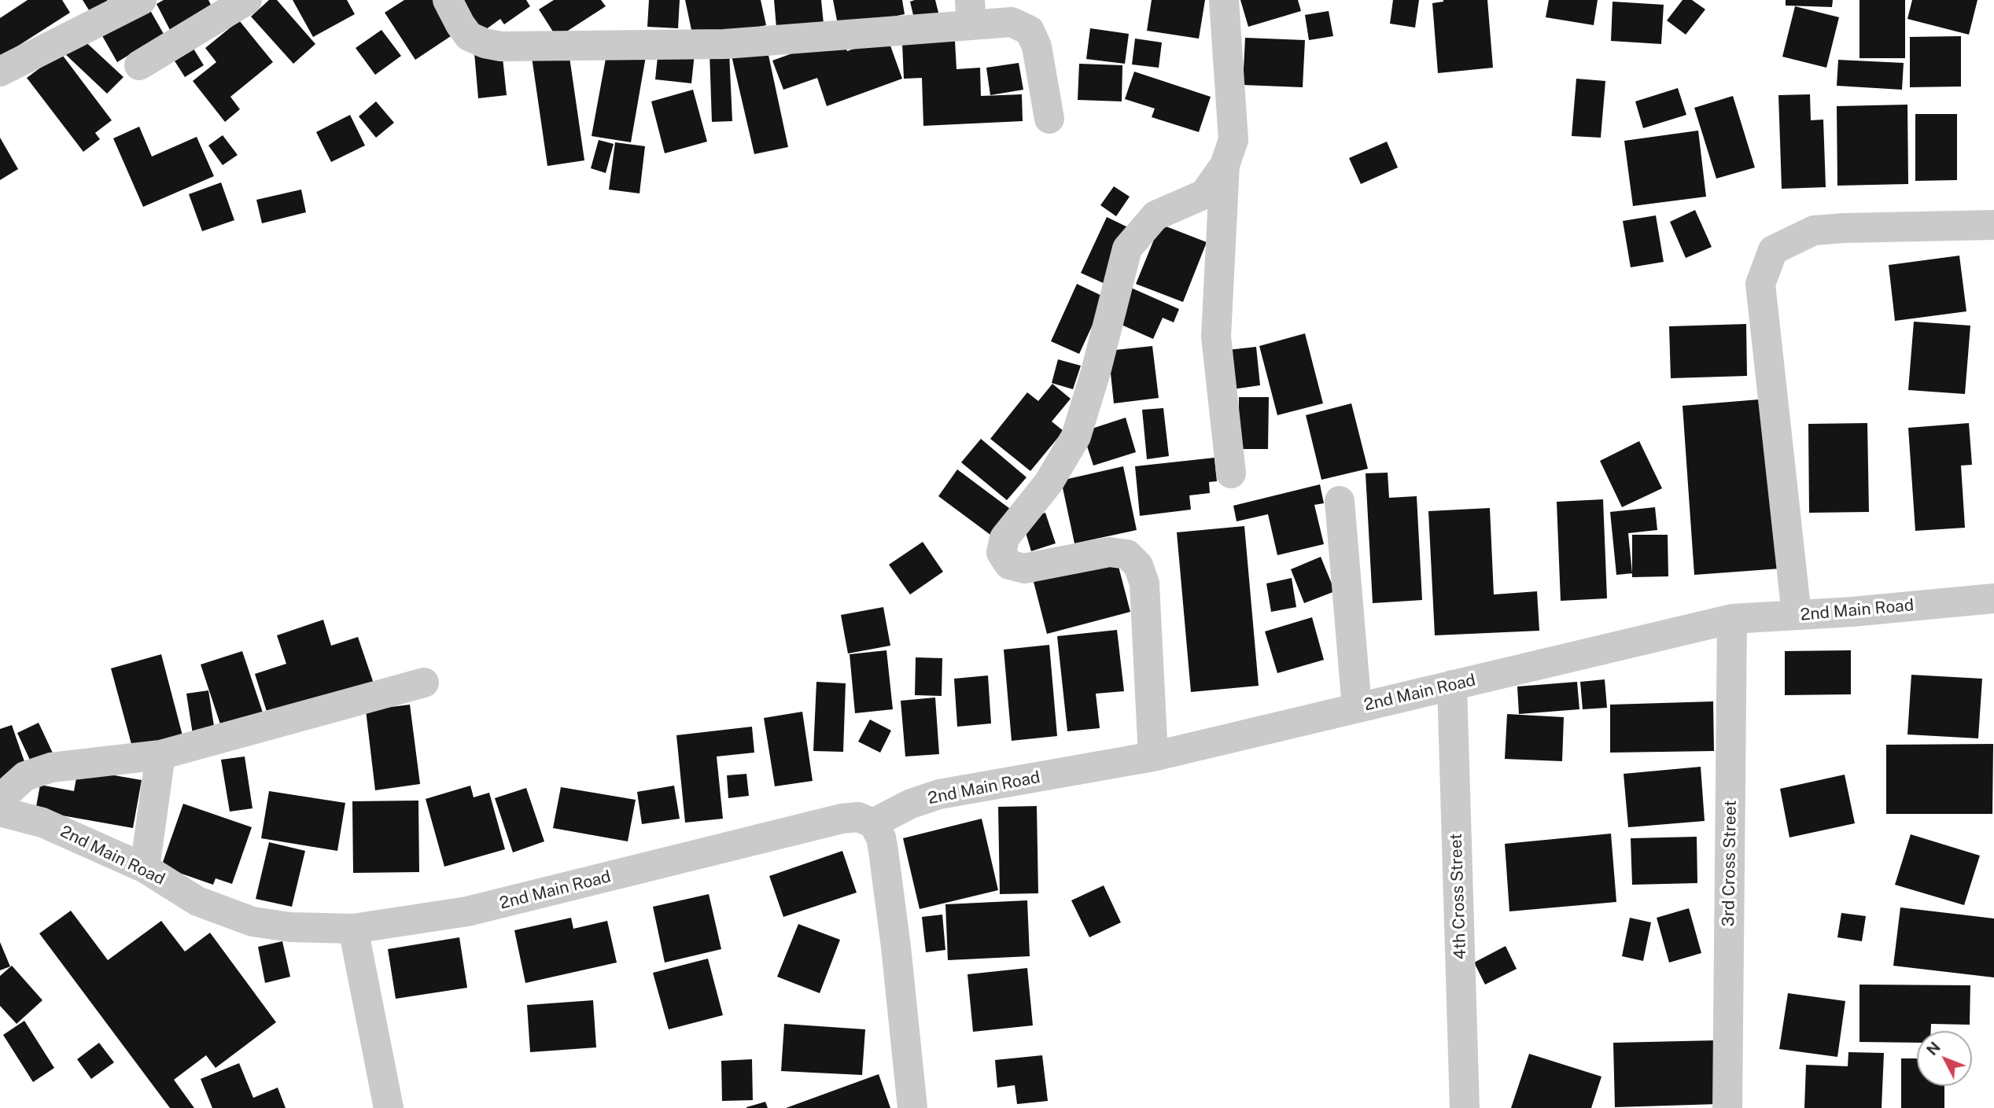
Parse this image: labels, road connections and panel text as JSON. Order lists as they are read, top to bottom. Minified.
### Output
{"streets":{"street":["2nd Main Road","3rd Cross Street","4th Cross Street"]},"crossings":[["2nd Main Road","3rd Cross Street"],["2nd Main Road","4th Cross Street"]],"north":"top left"}
